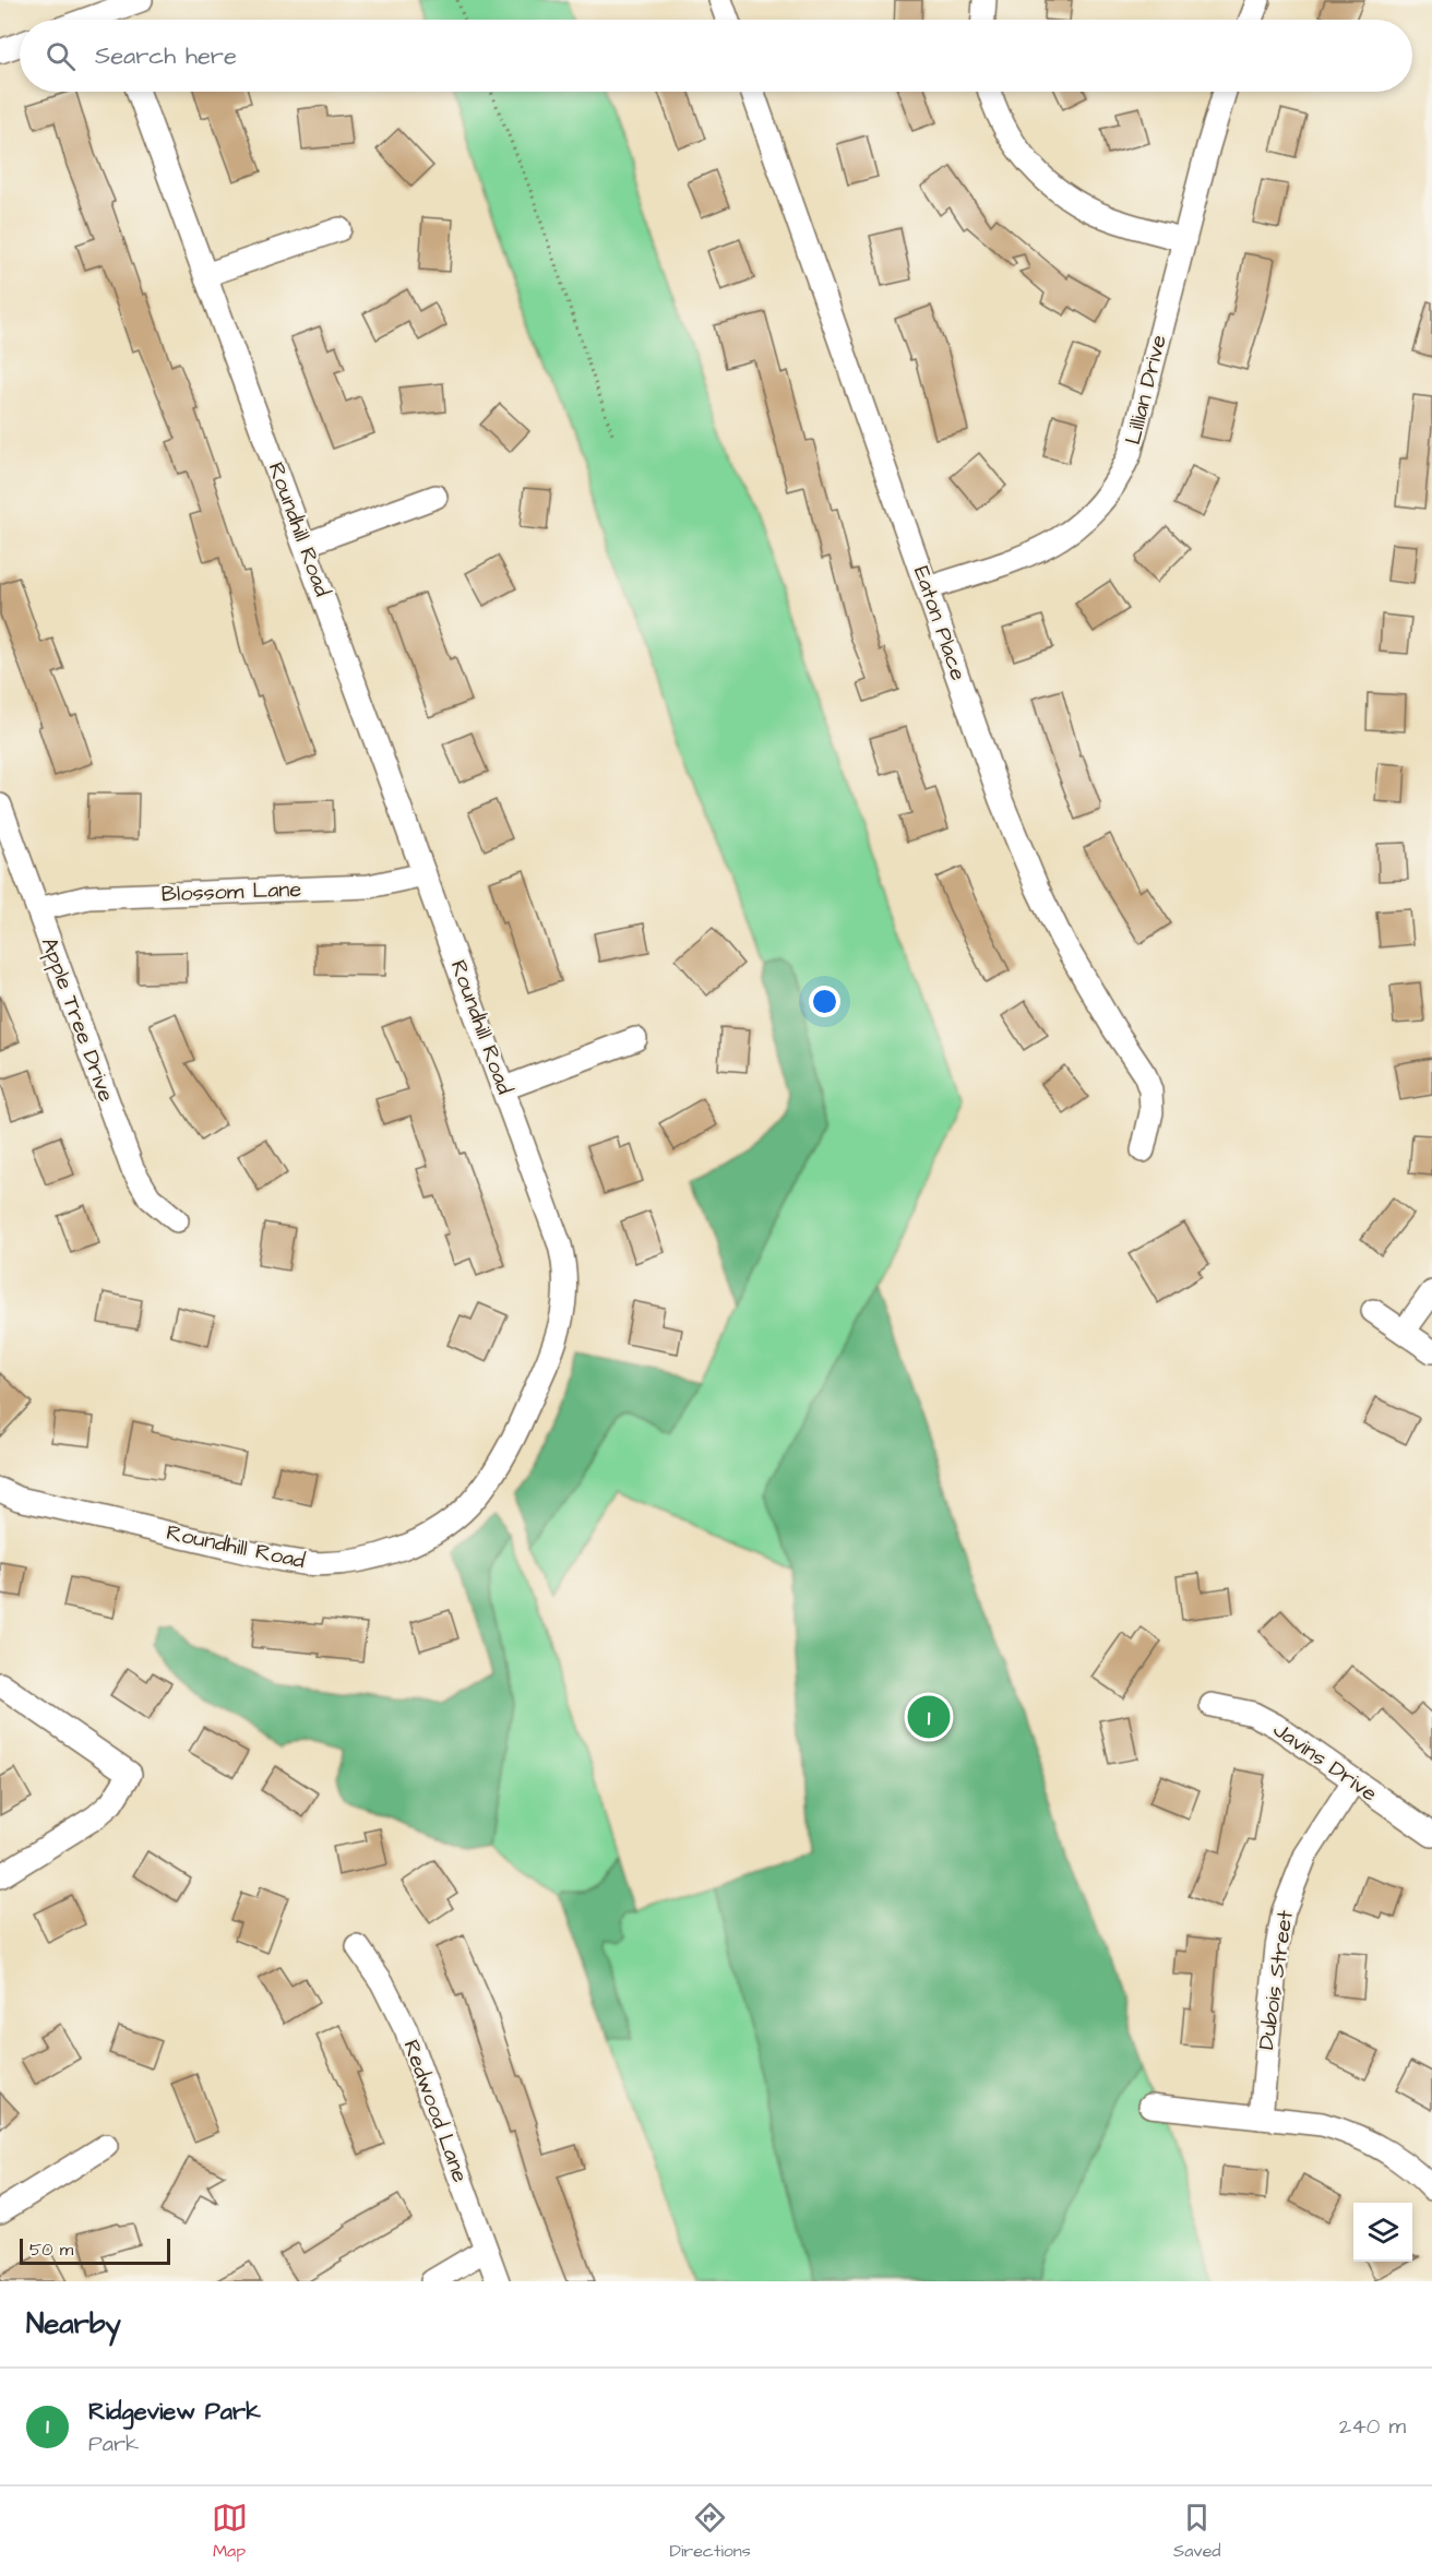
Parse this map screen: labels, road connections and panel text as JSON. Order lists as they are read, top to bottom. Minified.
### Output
{"streets":{"street":["Lillian Drive","Roundhill Road","Eaton Place","Blossom Lane","Apple Tree Drive","Javins Drive","Dubois Street","Redwood Lane"]},"crossings":[["Lillian Drive","Eaton Place"],["Roundhill Road","Blossom Lane"],["Blossom Lane","Apple Tree Drive"],["Javins Drive","Dubois Street"]],"scale_bar":"50 m","page":{"search":"Search here","pins":"1","scale":"50 m","heading":"Nearby","list":[{"mark":"1","name":"Ridgeview Park","note":"Park","value":"240 m"}],"nav":["Map","Directions","Saved"]}}
